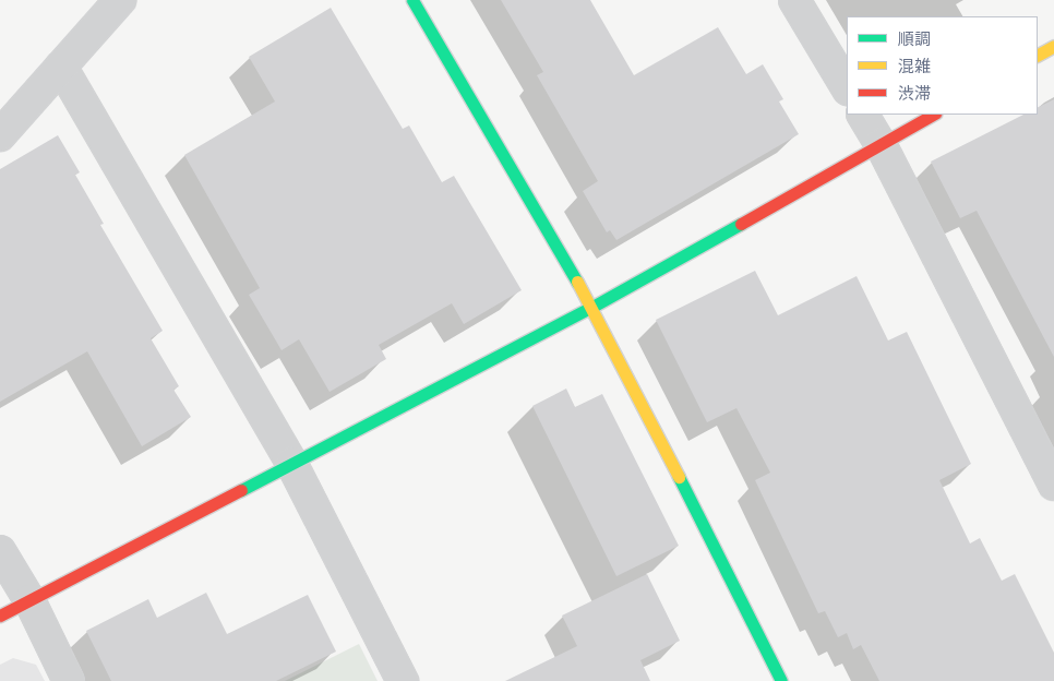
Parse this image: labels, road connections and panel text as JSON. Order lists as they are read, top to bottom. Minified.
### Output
{"legend":["順調","混雑","渋滞"]}
